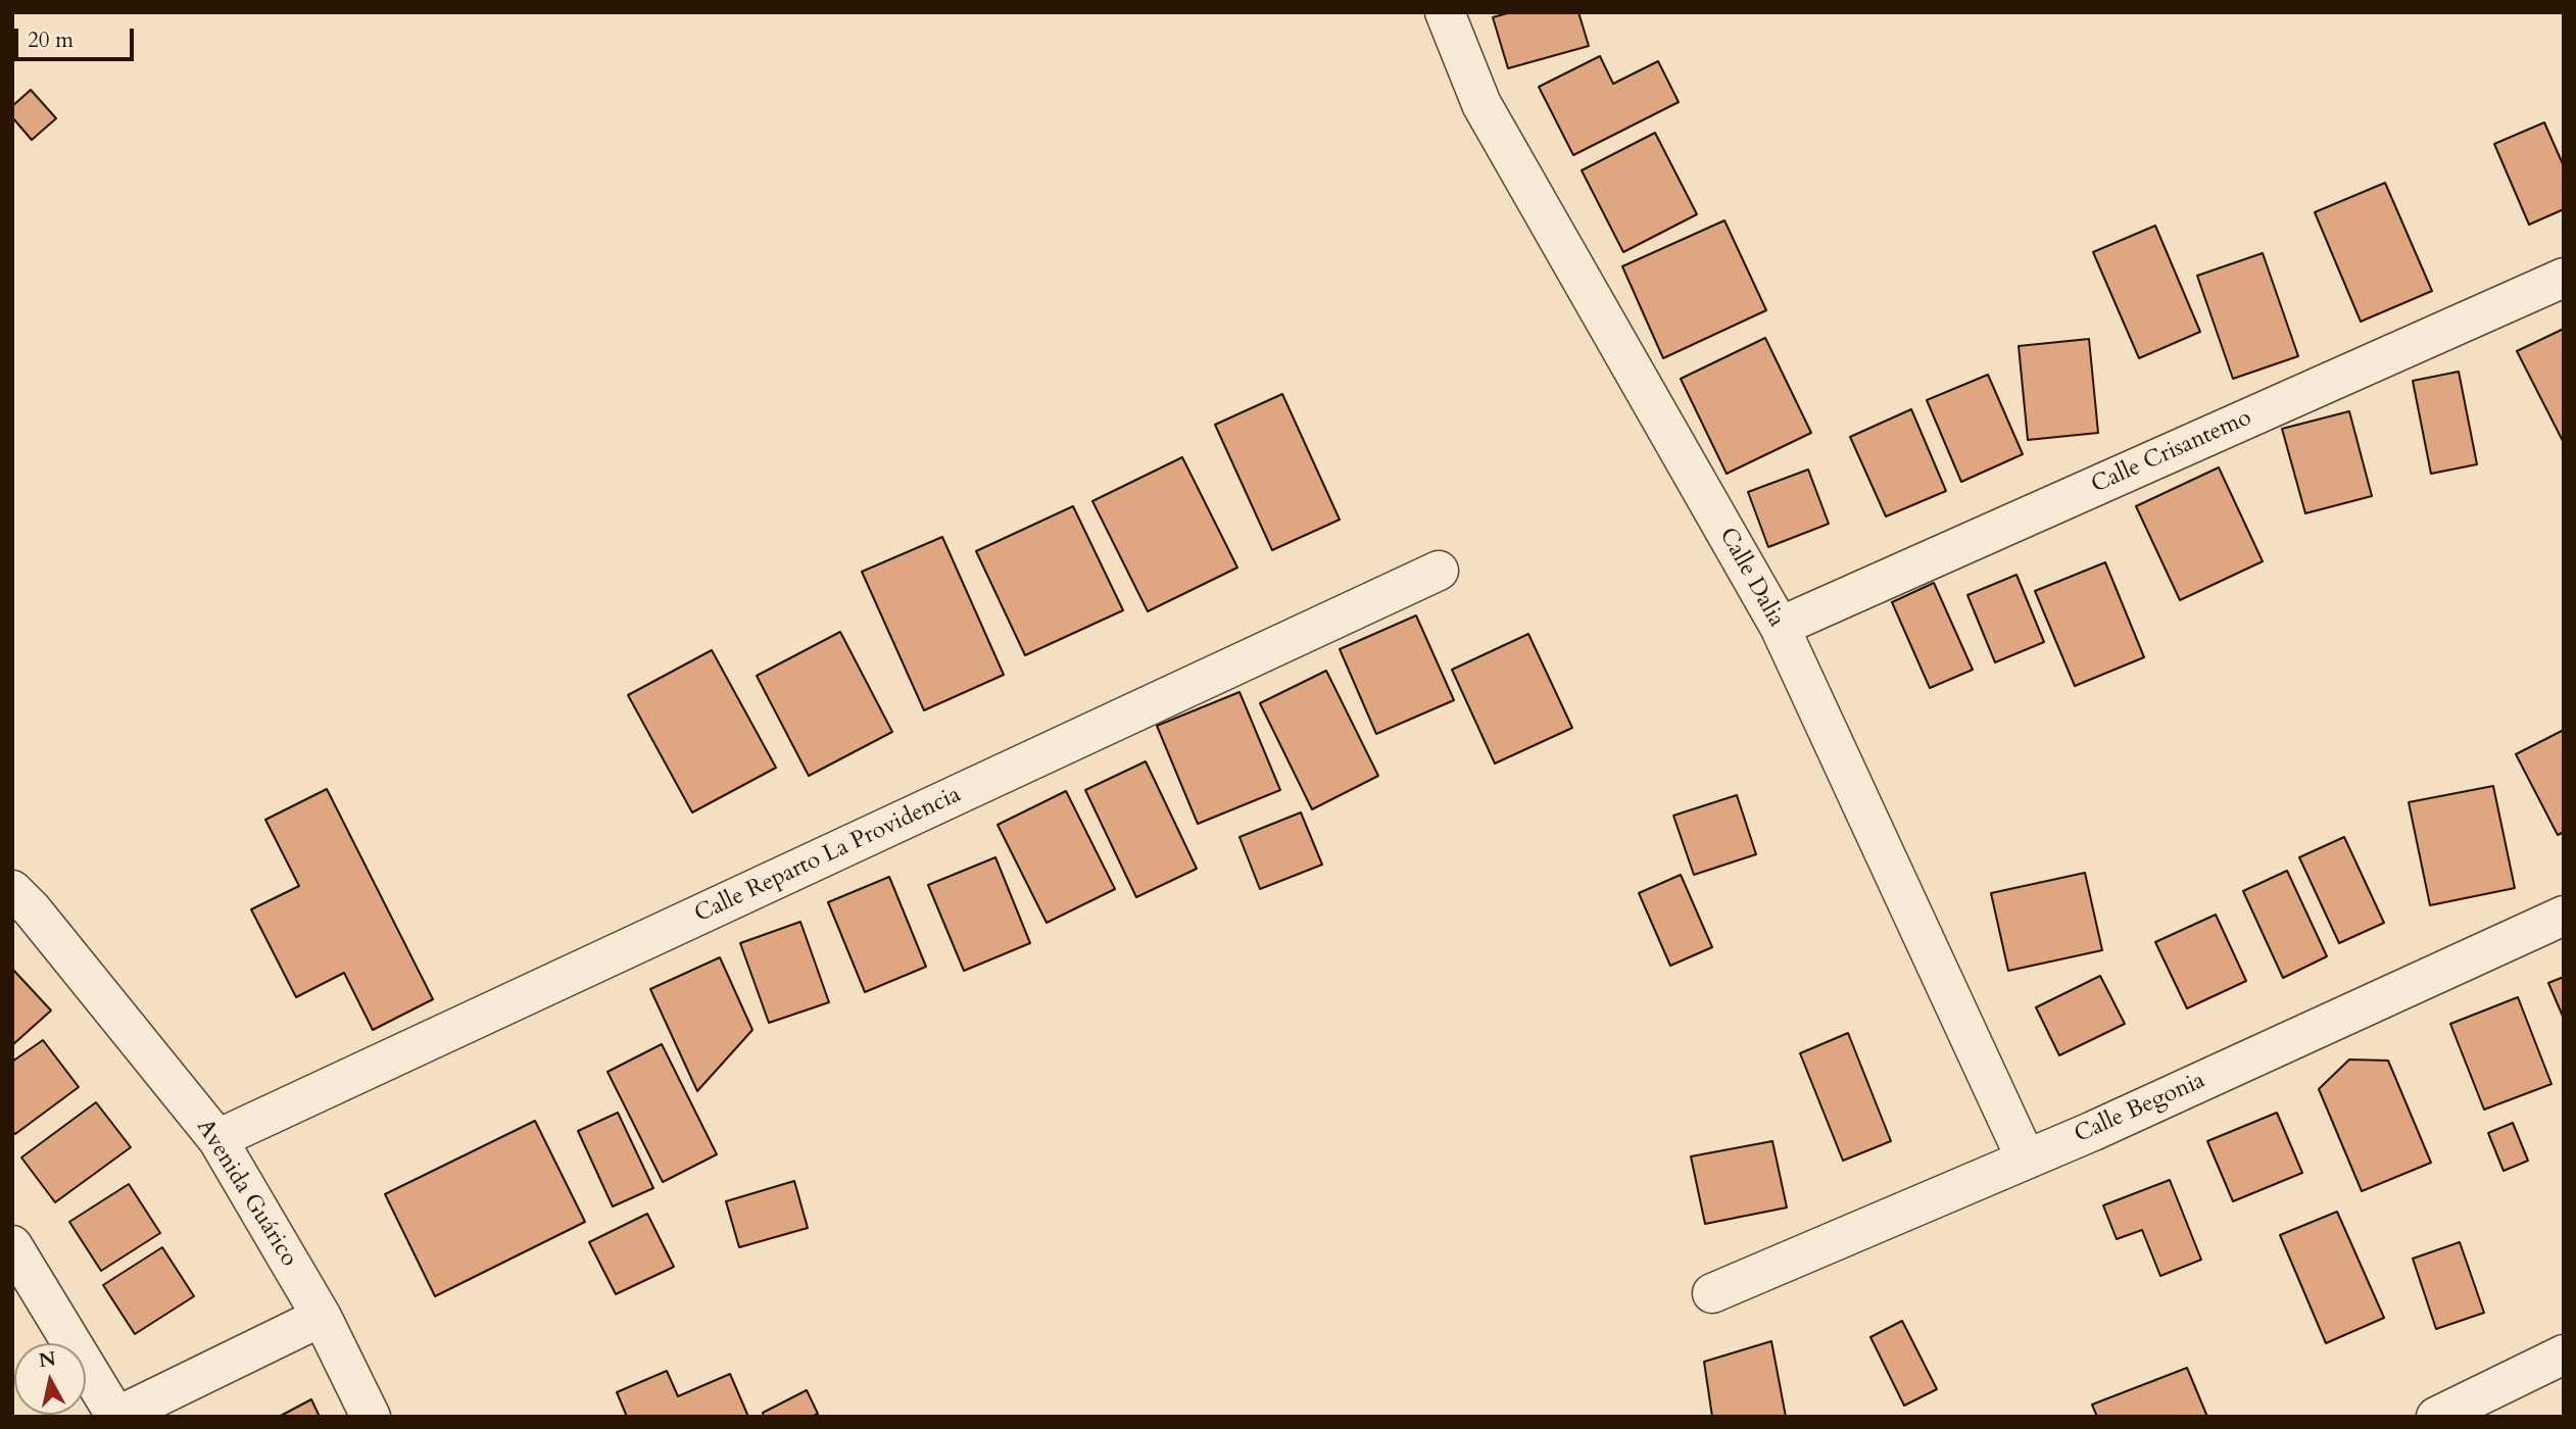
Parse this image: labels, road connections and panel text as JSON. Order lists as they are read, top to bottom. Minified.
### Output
{"streets":{"street":["Calle Crisantemo","Calle Dalia","Calle Reparto La Providencia","Calle Begonia","Avenida Guárico"]},"crossings":[["Calle Crisantemo","Calle Dalia"],["Calle Dalia","Calle Begonia"],["Calle Reparto La Providencia","Avenida Guárico"]],"scale_bar":"20 m","north":"top"}
